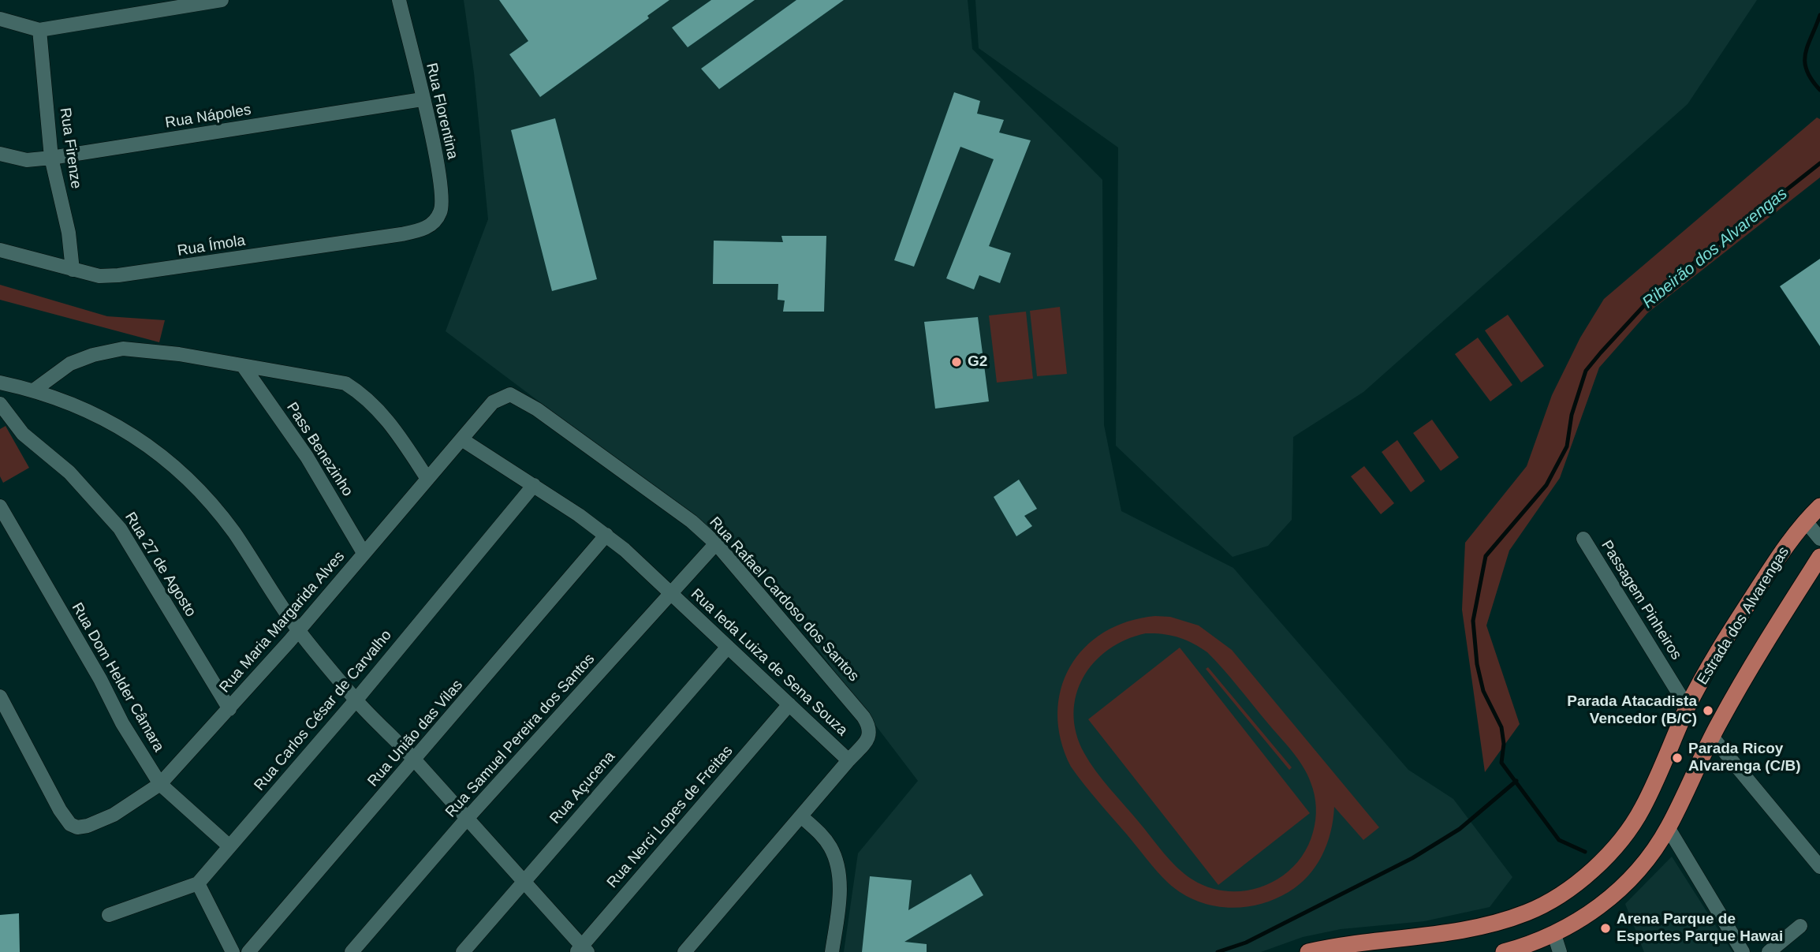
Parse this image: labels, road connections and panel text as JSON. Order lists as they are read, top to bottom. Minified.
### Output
{"streets":{"main road":["Estrada dos Alvarengas"],"street":["Rua Florentina","Rua Nápoles","Rua Firenze","Rua Ímola","Pass Benezinho","Rua 27 de Agosto","Rua Rafael Cardoso dos Santos","Passagem Pinheiros","Rua Maria Margarida Alves","Rua Ieda Luiza de Sena Souza","Rua Dom Helder Câmara","Rua Carlos César de Carvalho","Rua União das Vilas","Rua Samuel Pereira dos Santos","Rua Açucena","Rua Nerci Lopes de Freitas"]},"crossings":[["Rua Florentina","Rua Nápoles"],["Rua Florentina","Rua Ímola"],["Rua Nápoles","Rua Firenze"],["Rua Firenze","Rua Ímola"],["Pass Benezinho","Rua Maria Margarida Alves"],["Rua 27 de Agosto","Rua Maria Margarida Alves"],["Rua Rafael Cardoso dos Santos","Rua Maria Margarida Alves"],["Rua Rafael Cardoso dos Santos","Rua Ieda Luiza de Sena Souza"],["Rua Rafael Cardoso dos Santos","Rua Samuel Pereira dos Santos"],["Passagem Pinheiros","Estrada dos Alvarengas"],["Rua Maria Margarida Alves","Rua Ieda Luiza de Sena Souza"],["Rua Maria Margarida Alves","Rua Dom Helder Câmara"],["Rua Ieda Luiza de Sena Souza","Rua Carlos César de Carvalho"],["Rua Ieda Luiza de Sena Souza","Rua União das Vilas"],["Rua Ieda Luiza de Sena Souza","Rua Samuel Pereira dos Santos"],["Rua Ieda Luiza de Sena Souza","Rua Açucena"],["Rua Ieda Luiza de Sena Souza","Rua Nerci Lopes de Freitas"],["Rua Dom Helder Câmara","Rua Carlos César de Carvalho"]],"water":["Ribeirão dos Alvarengas"],"places":["G2","Parada Atacadista Vencedor (B/C)","Parada Ricoy Alvarenga (C/B)","Arena Parque de Esportes Parque Hawai"]}
